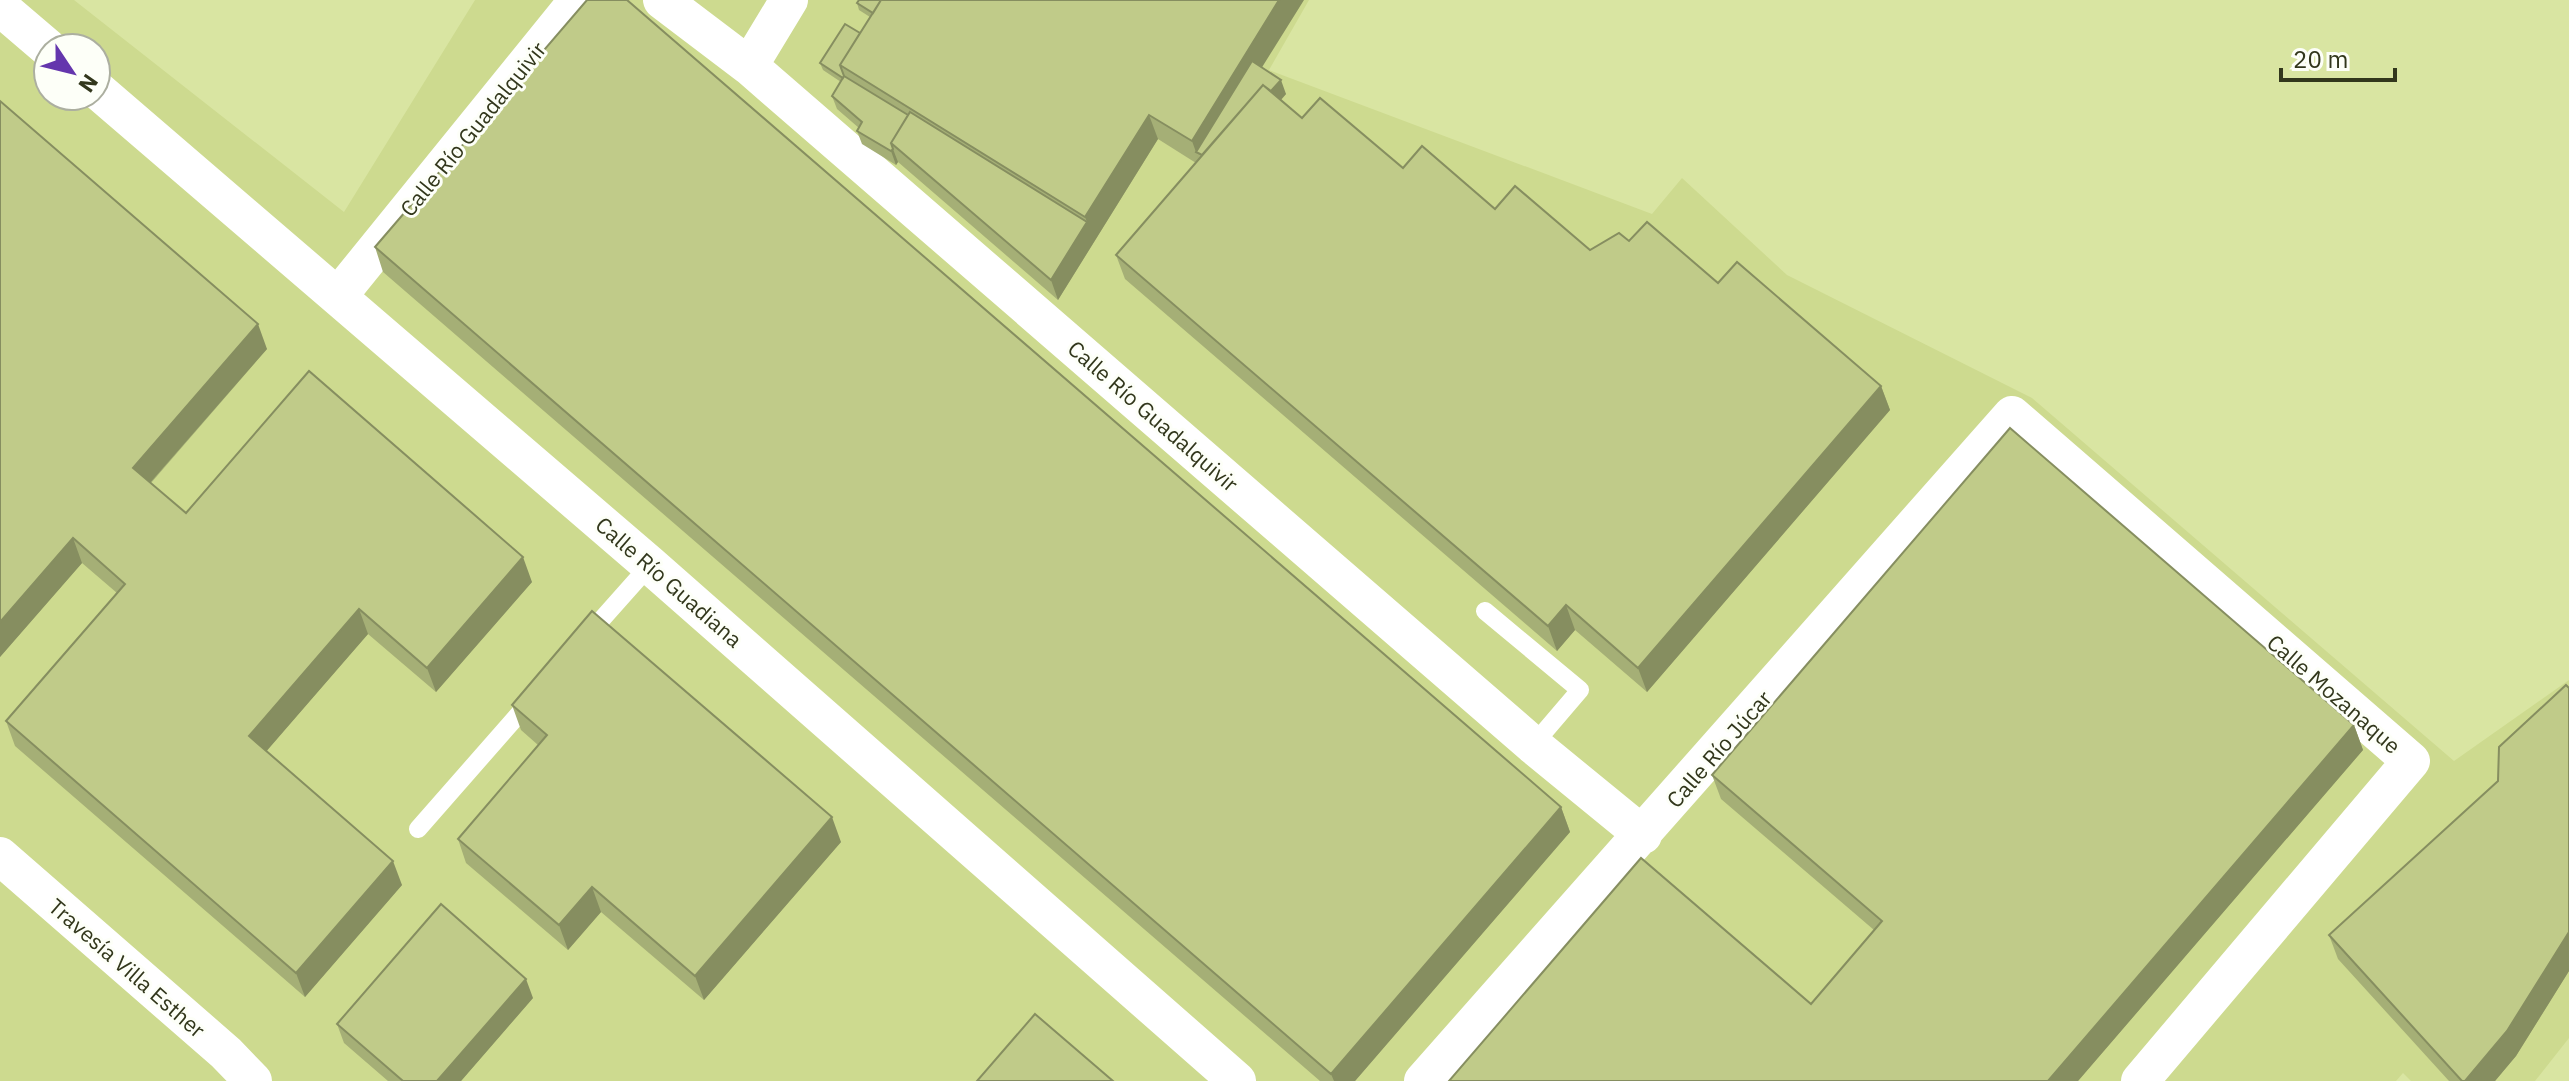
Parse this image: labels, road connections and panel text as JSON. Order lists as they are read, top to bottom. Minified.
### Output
{"streets":{"street":["Calle Río Guadalquivir","Calle Río Guadiana","Calle Mozanaque","Calle Río Júcar","Travesía Villa Esther"]},"crossings":[["Calle Río Guadalquivir","Calle Río Guadiana"],["Calle Río Guadalquivir","Calle Río Júcar"],["Calle Mozanaque","Calle Río Júcar"]],"scale_bar":"20 m","north":"bottom right"}
